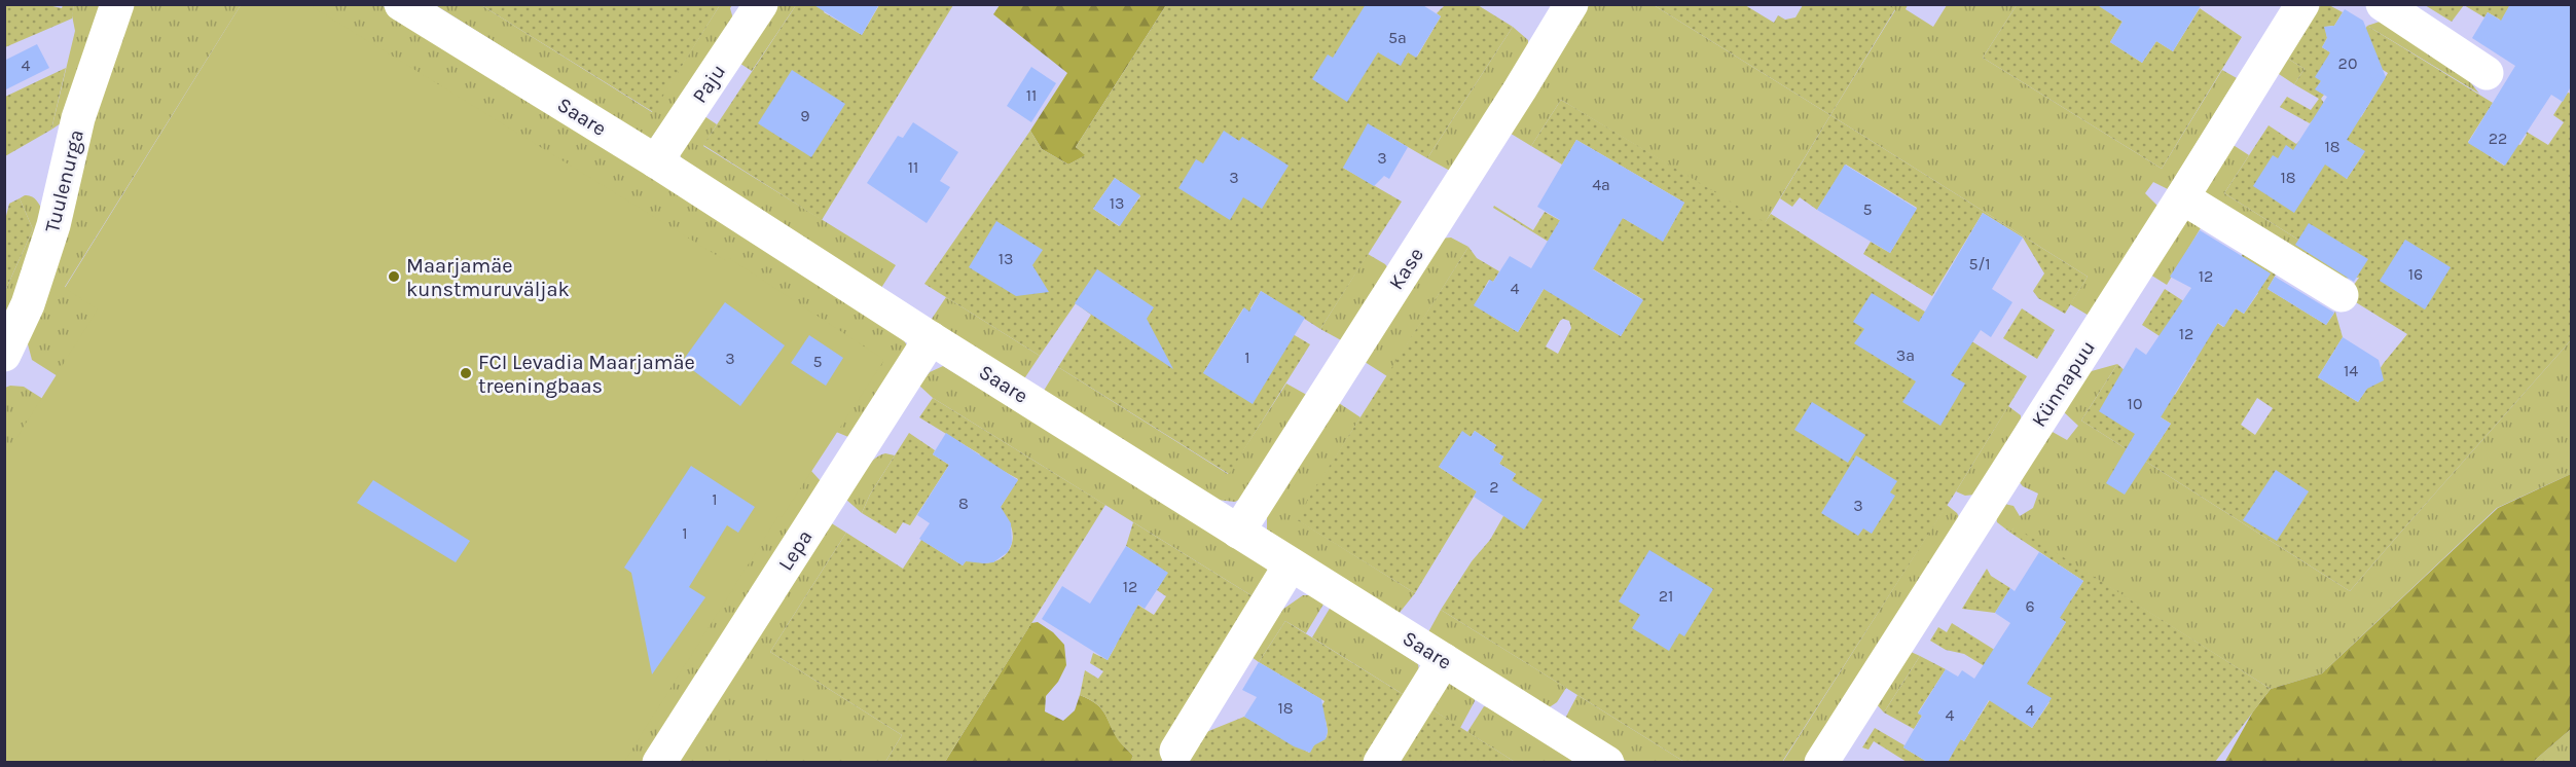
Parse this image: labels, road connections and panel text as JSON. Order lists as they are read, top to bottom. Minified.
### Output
{"streets":{"street":["Paju","Saare","Tuulenurga","Kase","Künnapuu","Lepa"]},"crossings":[["Paju","Saare"],["Saare","Kase"],["Saare","Lepa"]],"places":["Maarjamäe kunstmuruväljak","FCI Levadia Maarjamäe treeningbaas"],"house_numbers":["5a","20","4","11","9","22","18","3","11","3","18","4a","13","5","13","5/1","16","12","4","12","3a","1","3","5","14","10","2","1","8","3","1","12","21","6","18","4","4"]}
